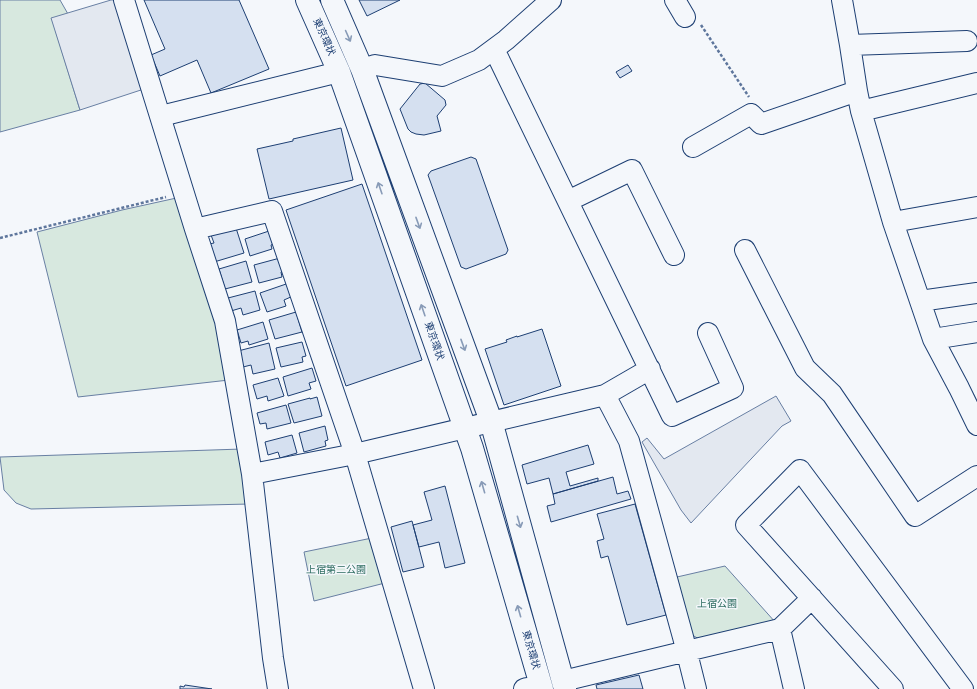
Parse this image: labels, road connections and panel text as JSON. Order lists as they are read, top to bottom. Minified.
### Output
{"streets":{"highway":["東京環状"]},"parks":["上宿第二公園","上宿公園"]}
